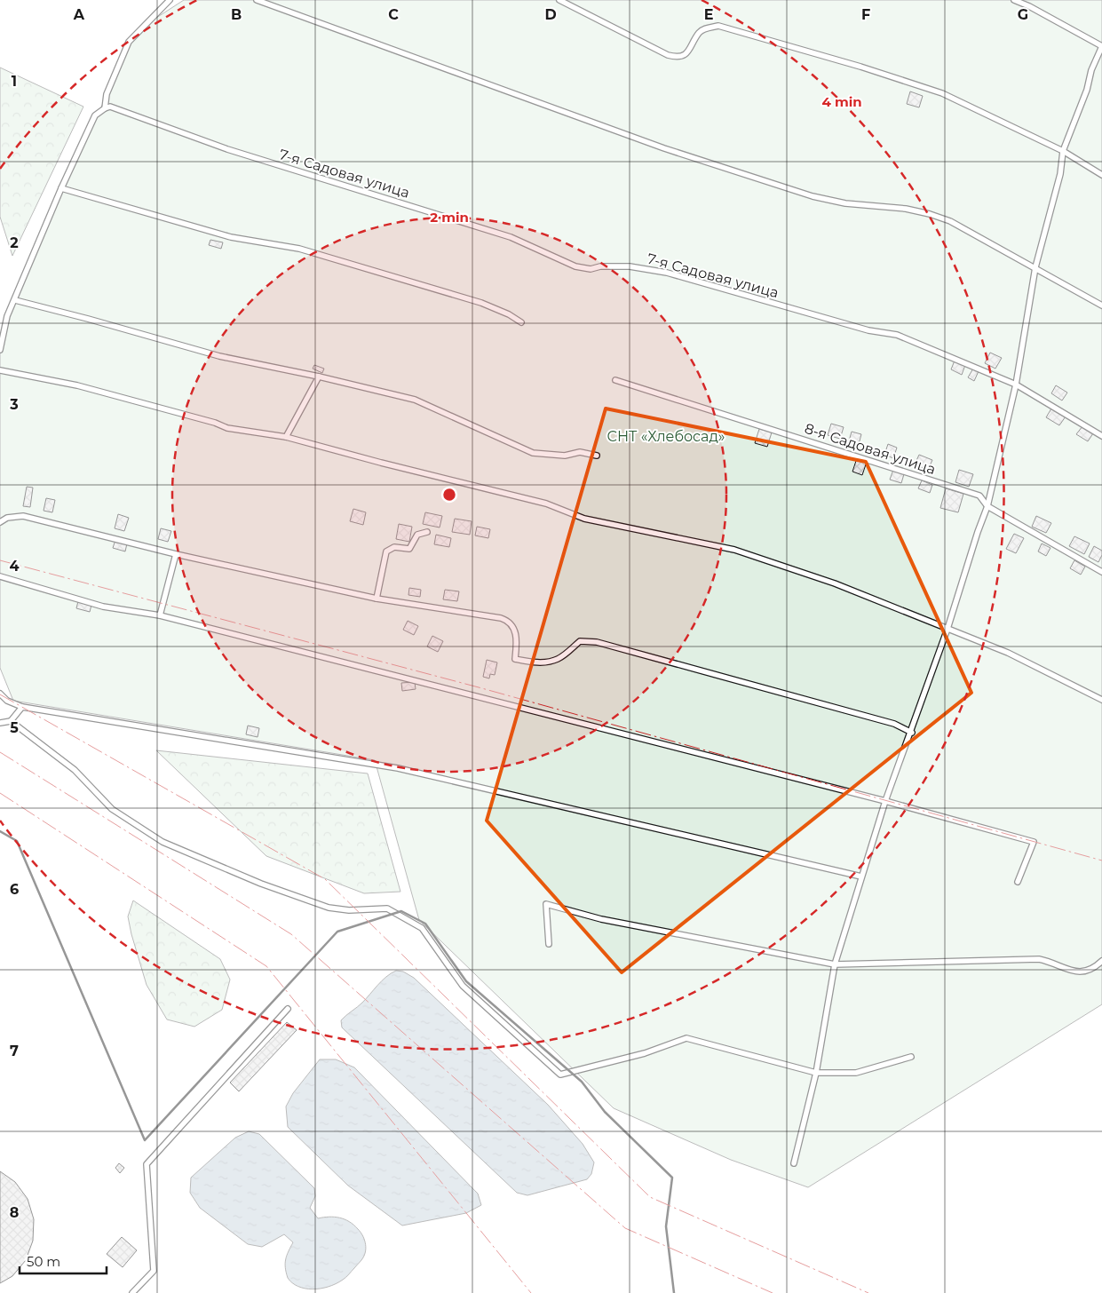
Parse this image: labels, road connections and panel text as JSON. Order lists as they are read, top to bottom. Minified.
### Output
{"streets":{"lane":["7-я Садовая улица","8-я Садовая улица"]},"parks":["СНТ «Хлебосад»"],"scale_bar":"50 m","grid":{"columns":["A","B","C","D","E","F","G"],"rows":["1","2","3","4","5","6","7","8"]},"rings":["4 min","2 min"]}
